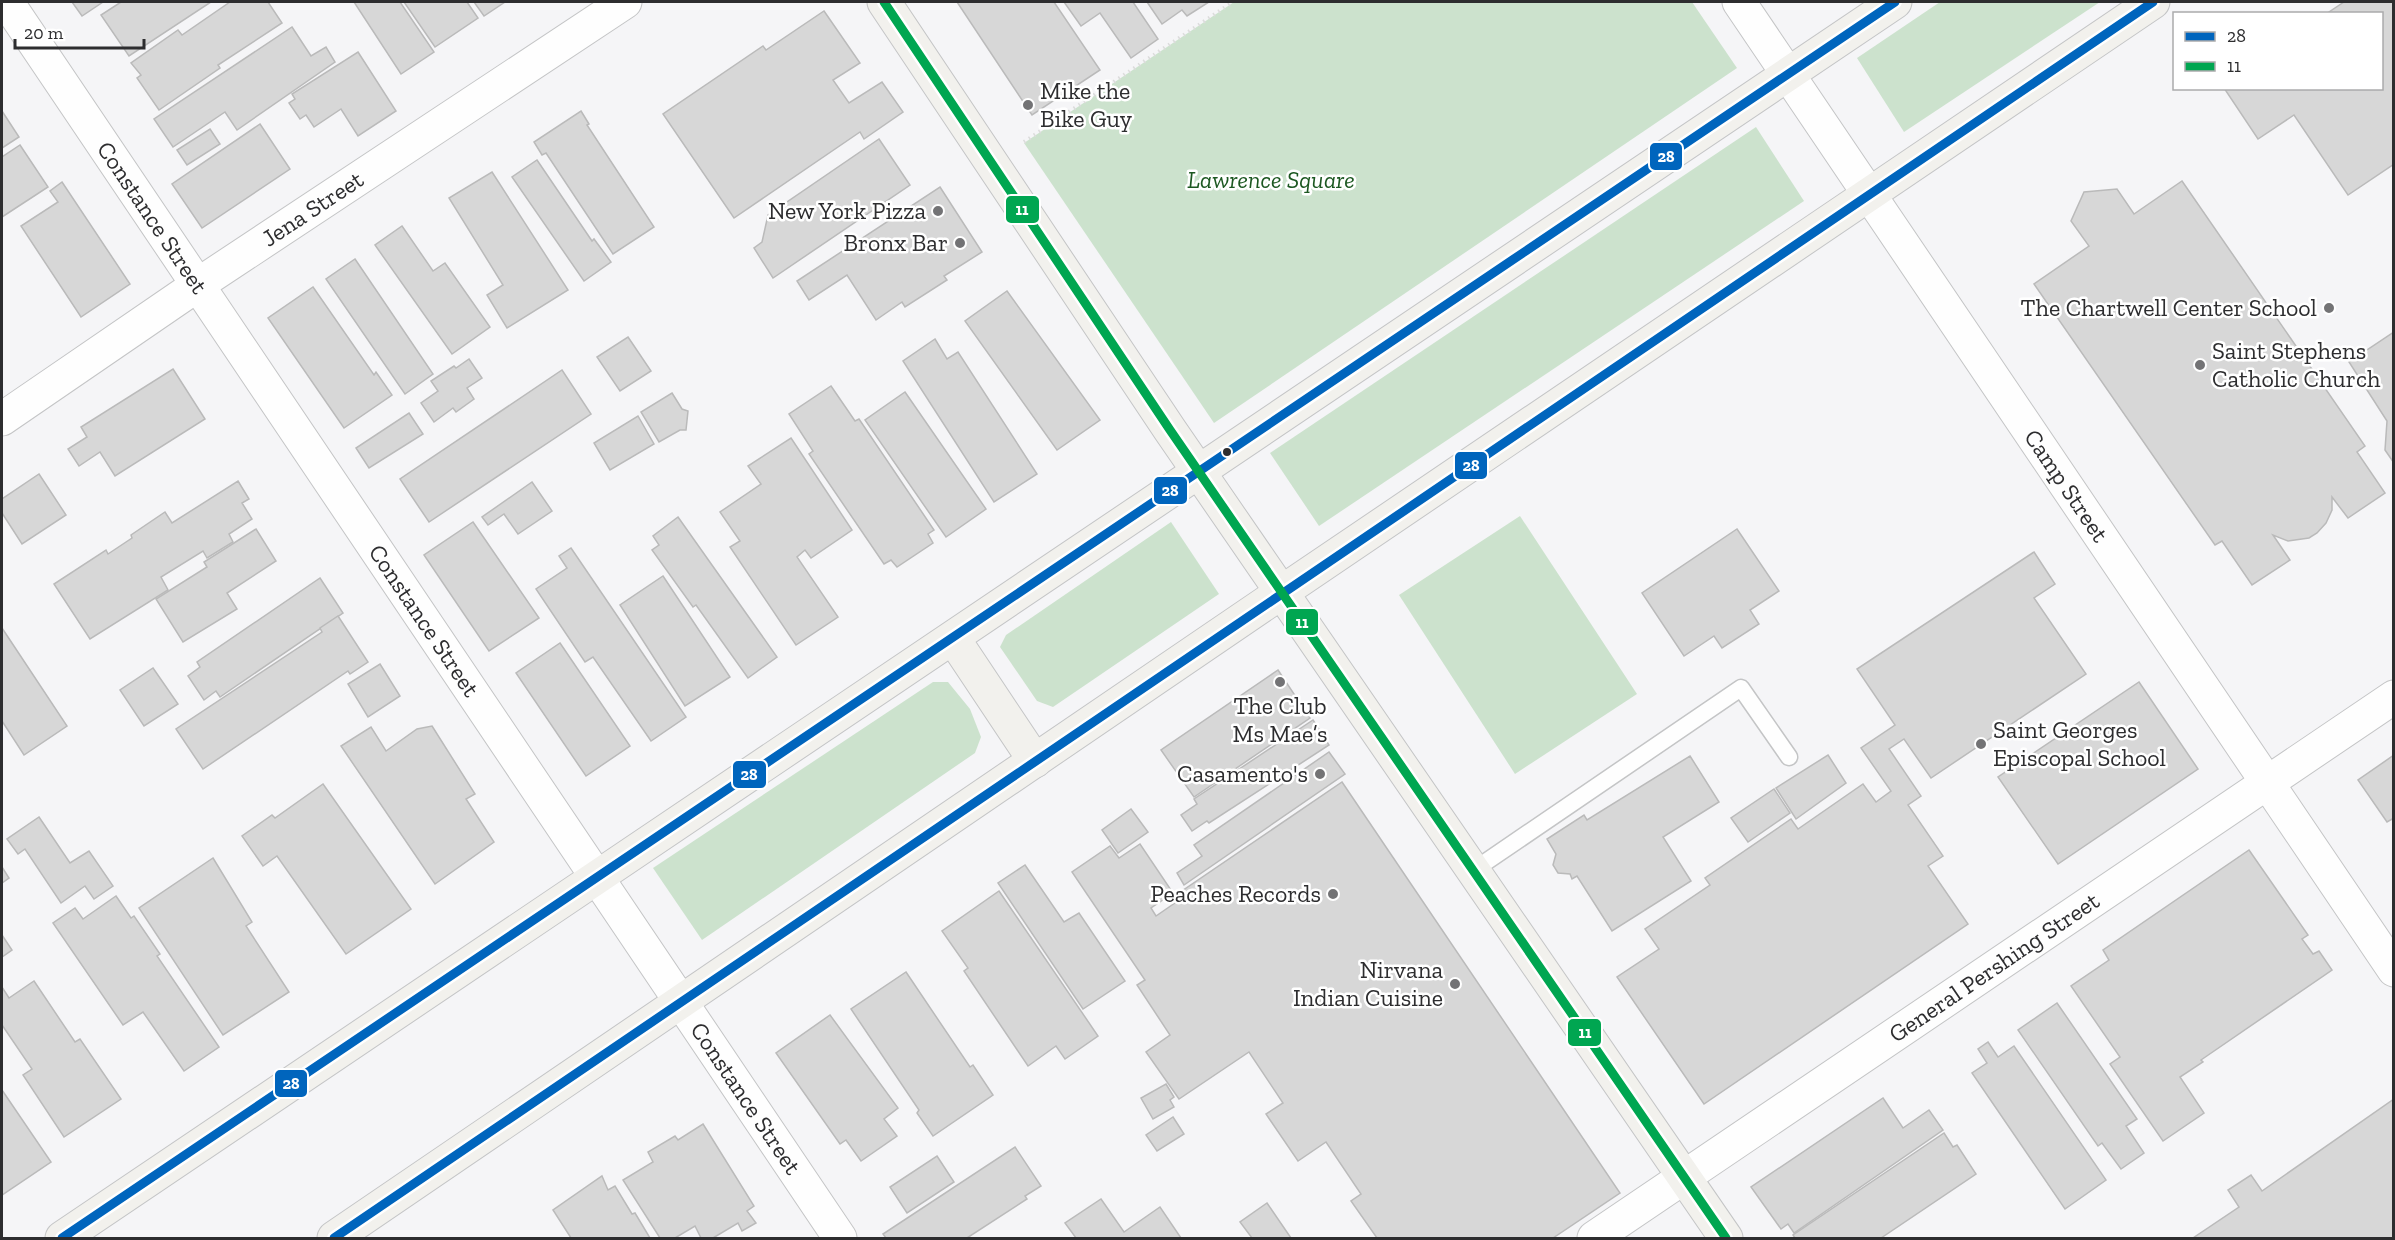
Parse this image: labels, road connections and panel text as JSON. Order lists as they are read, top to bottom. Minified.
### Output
{"streets":{"street":["Jena Street","Constance Street","Camp Street","General Pershing Street"]},"crossings":[["Jena Street","Constance Street"],["Camp Street","General Pershing Street"]],"parks":["Lawrence Square"],"places":["Mike the Bike Guy","New York Pizza","Bronx Bar","The Chartwell Center School","Saint Stephens Catholic Church","The Club Ms Mae’s","Saint Georges Episcopal School","Casamento's","Peaches Records","Nirvana Indian Cuisine"],"lines":["transit line 28","transit line 11"],"legend":["28","11"],"scale_bar":"20 m"}
